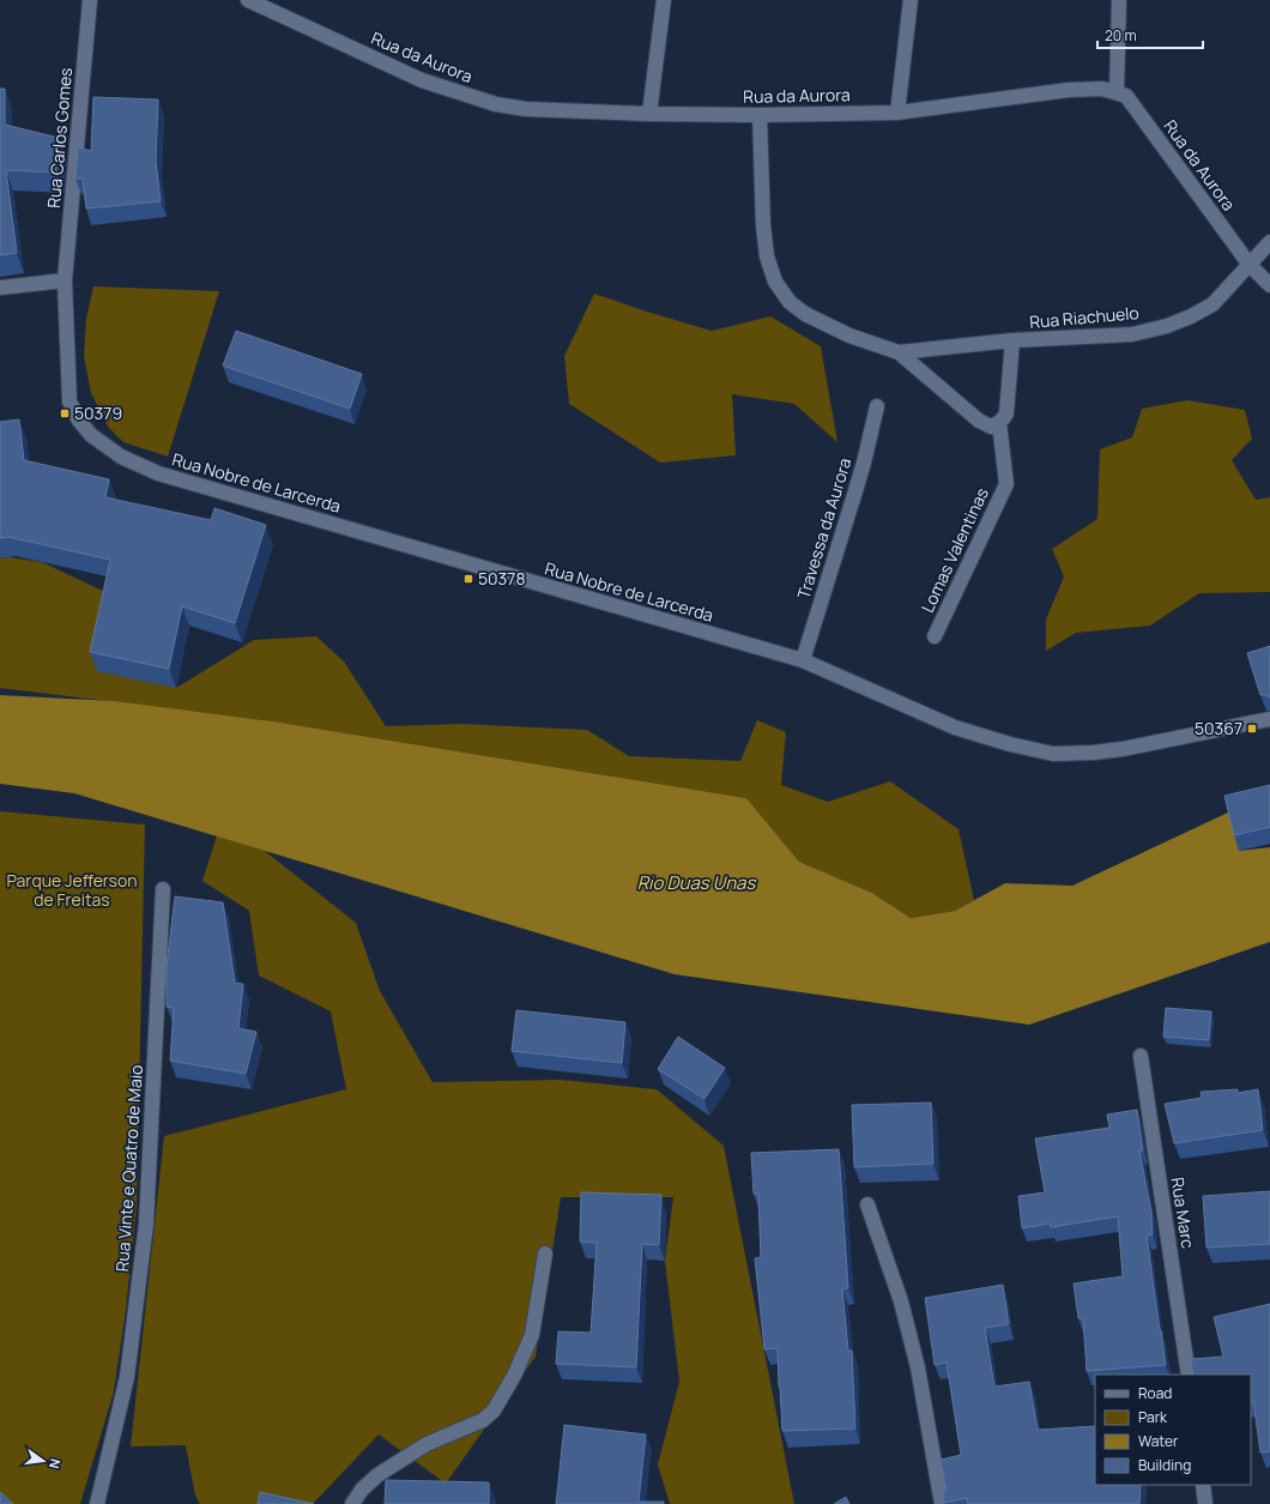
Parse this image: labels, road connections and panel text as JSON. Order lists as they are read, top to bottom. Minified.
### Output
{"streets":{"street":["Rua da Aurora","Rua Carlos Gomes","Rua Riachuelo","Rua Nobre de Larcerda","Travessa da Aurora","Lomas Valentinas","Rua Vinte e Quatro de Maio","Rua Marc"]},"crossings":[["Rua da Aurora","Rua Riachuelo"],["Rua Carlos Gomes","Rua Nobre de Larcerda"],["Rua Nobre de Larcerda","Travessa da Aurora"]],"water":["Rio Duas Unas"],"parks":["Parque Jefferson de Freitas"],"places":{"transit":["50379","50378","50367"]},"legend":["Road","Park","Water","Building"],"scale_bar":"20 m","north":"right"}
